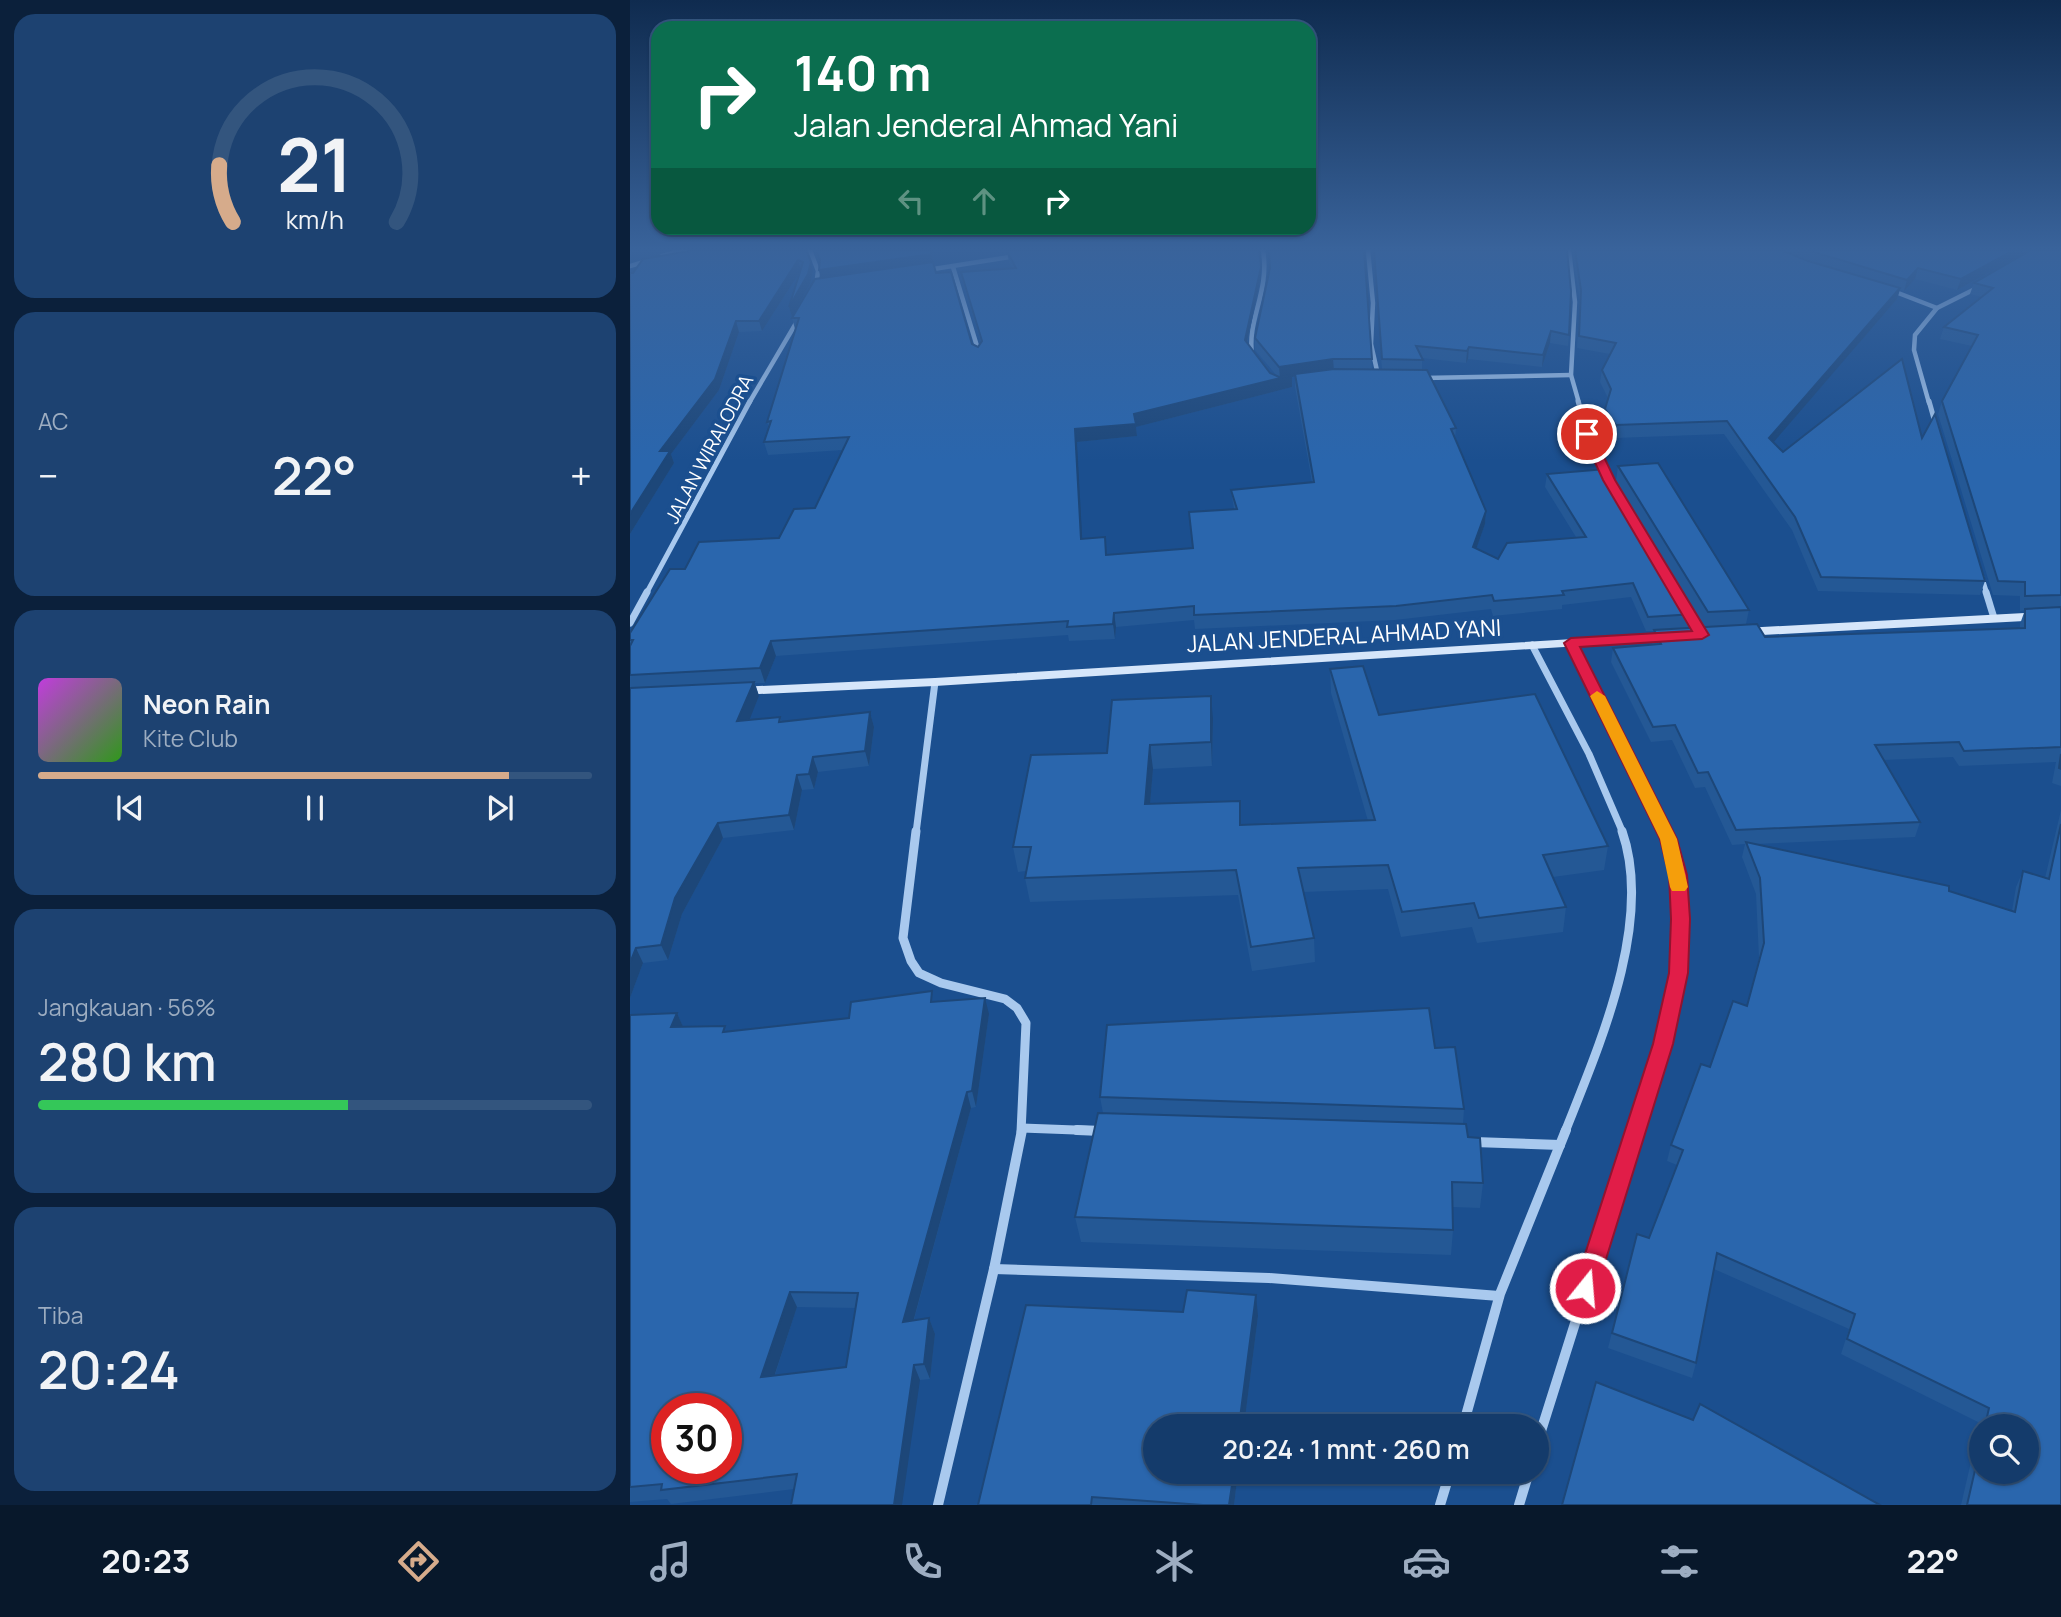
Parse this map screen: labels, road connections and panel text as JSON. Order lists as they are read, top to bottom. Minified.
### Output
{"streets":{"main road":["JALAN JENDERAL AHMAD YANI"],"street":["JALAN WIRALODRA"]},"page":{"turn":["140 m","Jalan Jenderal Ahmad Yani"],"tile":["AC",["Jangkauan · 56%","280 km"],["Tiba","20:24"]],"heat":["−","22°","+"],"song":["Neon Rain","Kite Club"],"limit":"30","trip":"20:24 · 1 mnt · 260 m","tabs":["20:23","22°"],"gauge":["21","km/h"]}}
